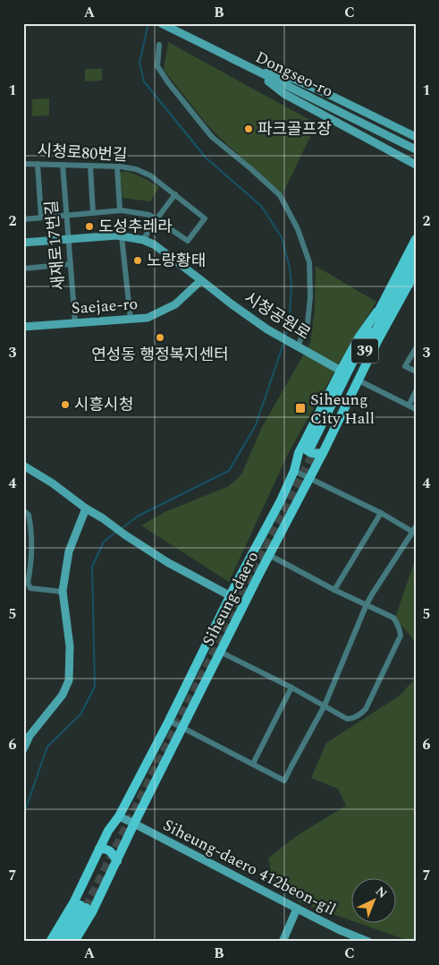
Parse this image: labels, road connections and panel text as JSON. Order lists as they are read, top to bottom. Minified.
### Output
{"streets":{"main road":["39","Siheung-daero"],"street":["Dongseo-ro","시청로80번길","새재로17번길","Saejae-ro","시청공원로","Siheung-daero 412beon-gil"]},"crossings":[["시청로80번길","새재로17번길"],["새재로17번길","Saejae-ro"],["Saejae-ro","시청공원로"],["시청공원로","Siheung-daero"],["Siheung-daero","Siheung-daero 412beon-gil"]],"places":{"other":["파크골프장","도성추레라","노랑황태","연성동 행정복지센터","시흥시청"],"transit":["Siheung City Hall"]},"north":"top right","grid":{"columns":["A","B","C"],"rows":["1","2","3","4","5","6","7"]}}
